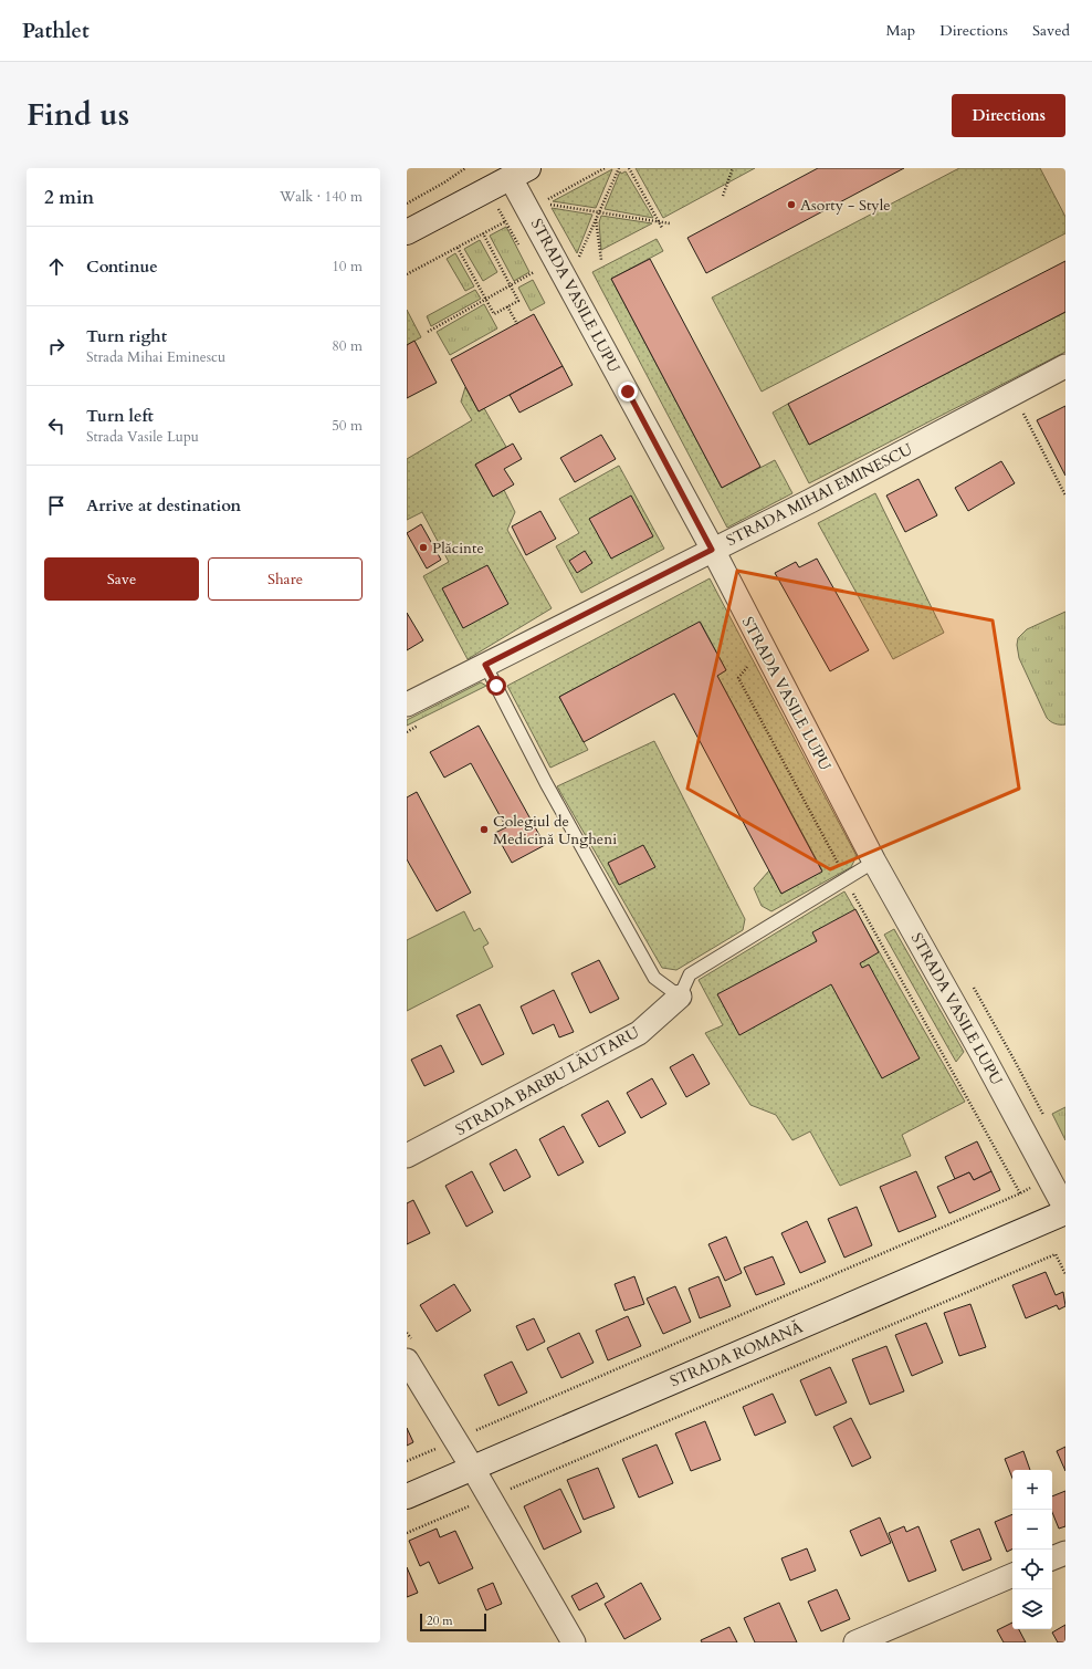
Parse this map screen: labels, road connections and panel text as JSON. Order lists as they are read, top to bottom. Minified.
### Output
{"streets":{"main road":["STRADA ROMANĂ"],"street":["STRADA VASILE LUPU","STRADA MIHAI EMINESCU","STRADA BARBU LĂUTARU"]},"crossings":[["STRADA VASILE LUPU","STRADA MIHAI EMINESCU"],["STRADA VASILE LUPU","STRADA BARBU LĂUTARU"]],"places":["Asorty - Style","Plăcinte","Colegiul de Medicină Ungheni"],"scale_bar":"20 m","page":{"header":"Pathlet","nav":["Map","Directions","Saved"],"title":"Find us","buttons":["Directions",["Save","Share"]],"heading":["2 min","Walk · 140 m"],"list":[["Continue","10 m"],["Turn right","Strada Mihai Eminescu","80 m"],["Turn left","Strada Vasile Lupu","50 m"],"Arrive at destination"],"map_buttons":["+","−"],"scale":"20 m"}}
